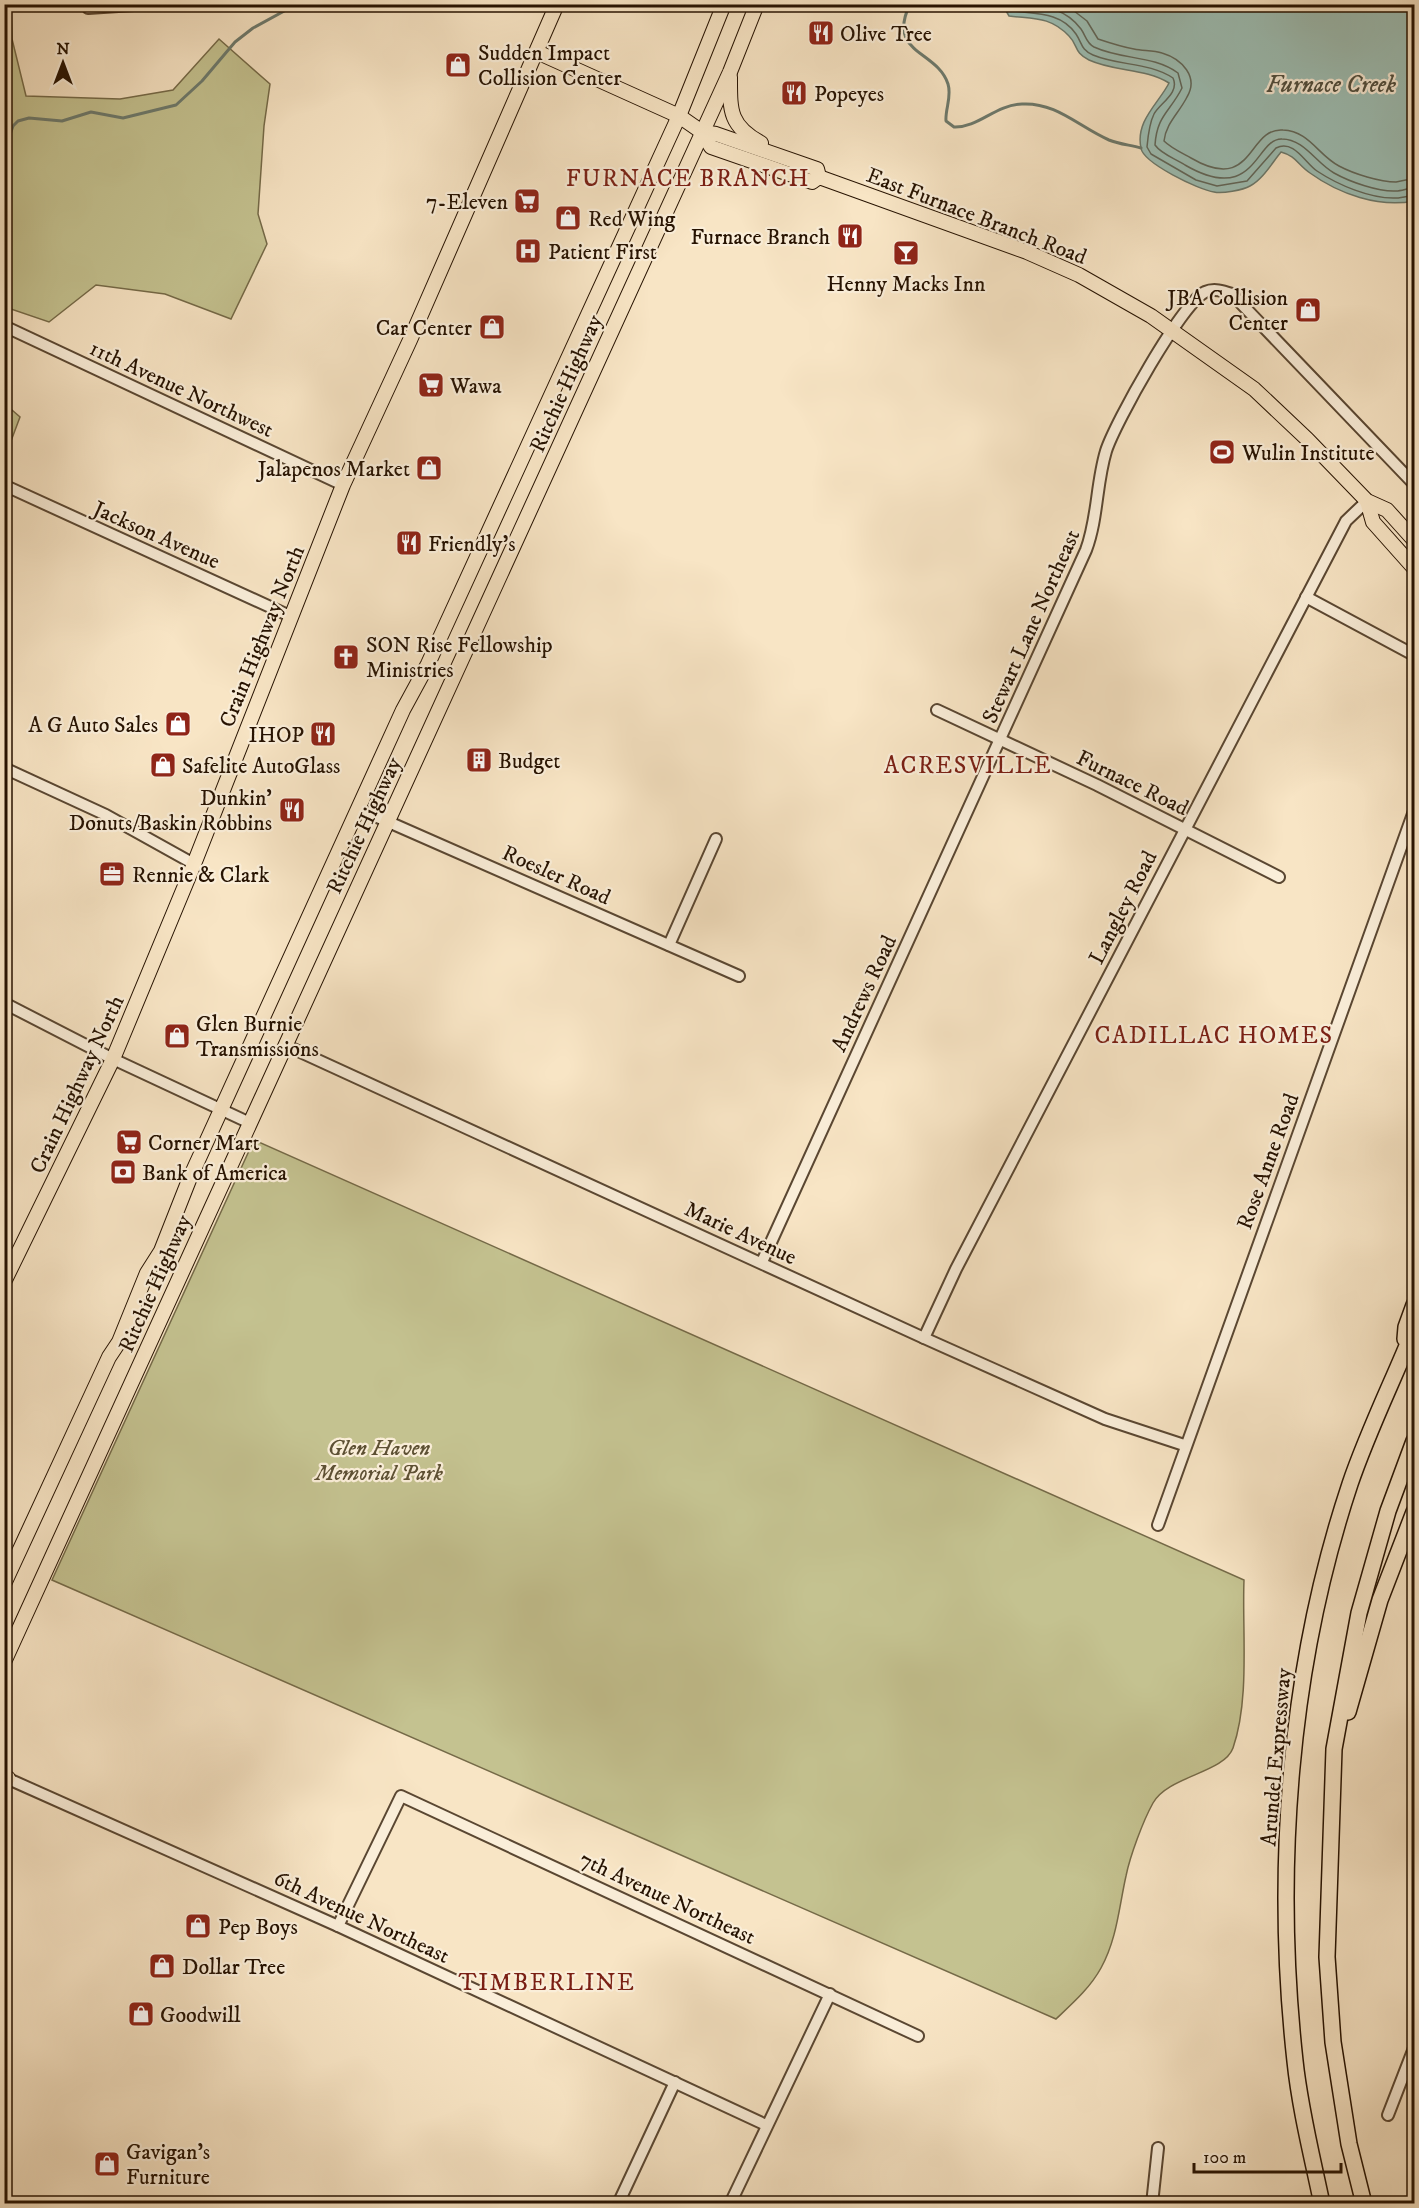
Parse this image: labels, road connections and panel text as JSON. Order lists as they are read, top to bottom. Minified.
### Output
{"streets":{"highway":["Arundel Expressway"],"main road":["East Furnace Branch Road","Ritchie Highway","Crain Highway North"],"street":["11th Avenue Northwest","Jackson Avenue","Stewart Lane Northeast","Furnace Road","Roesler Road","Langley Road","Andrews Road","Rose Anne Road","Marie Avenue","7th Avenue Northeast","6th Avenue Northeast"]},"crossings":[["East Furnace Branch Road","Ritchie Highway"],["East Furnace Branch Road","Stewart Lane Northeast"],["East Furnace Branch Road","Langley Road"],["Ritchie Highway","Roesler Road"],["Ritchie Highway","Marie Avenue"],["11th Avenue Northwest","Crain Highway North"],["Jackson Avenue","Crain Highway North"],["Stewart Lane Northeast","Furnace Road"],["Stewart Lane Northeast","Andrews Road"],["Furnace Road","Langley Road"],["Furnace Road","Andrews Road"],["Langley Road","Marie Avenue"],["Andrews Road","Marie Avenue"],["Rose Anne Road","Marie Avenue"],["7th Avenue Northeast","6th Avenue Northeast"]],"districts":["FURNACE BRANCH","ACRESVILLE","CADILLAC HOMES","TIMBERLINE"],"water":["Furnace Creek"],"parks":["Glen Haven Memorial Park"],"places":{"restaurant":["Olive Tree","Popeyes","Furnace Branch","Friendly's","IHOP","Dunkin' Donuts/Baskin Robbins"],"shop":["Sudden Impact Collision Center","Red Wing","JBA Collision Center","Car Center","Jalapenos Market","A G Auto Sales","Safelite AutoGlass","Glen Burnie Transmissions","Pep Boys","Dollar Tree","Goodwill","Gavigan's Furniture"],"supermarket":["7-Eleven","Wawa","Corner Mart"],"hospital":["Patient First"],"bar":["Henny Macks Inn"],"sports":["Wulin Institute"],"church":["SON Rise Fellowship Ministries"],"building":["Budget"],"office":["Rennie & Clark"],"bank":["Bank of America"]},"scale_bar":"100 m","north":"top"}
